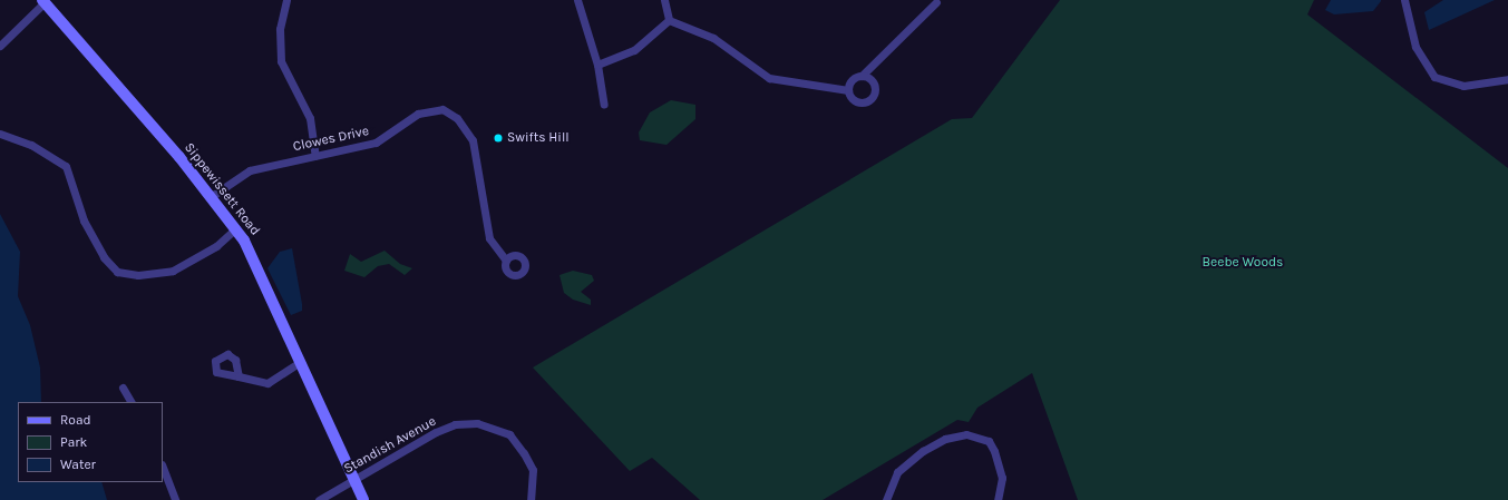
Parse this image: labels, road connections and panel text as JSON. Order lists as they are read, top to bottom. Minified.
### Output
{"streets":{"main road":["Sippewissett Road"],"street":["Clowes Drive","Standish Avenue"]},"crossings":[["Clowes Drive","Sippewissett Road"],["Sippewissett Road","Standish Avenue"]],"parks":["Beebe Woods"],"places":["Swifts Hill"],"legend":["Road","Park","Water"]}
